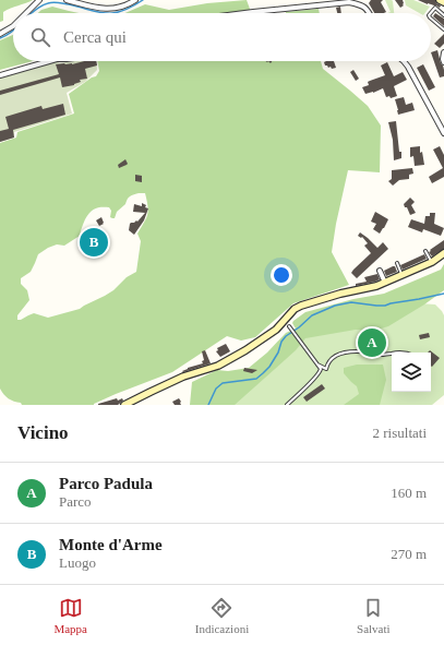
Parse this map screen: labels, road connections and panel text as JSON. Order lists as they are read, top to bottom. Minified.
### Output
{"page":{"search":"Cerca qui","pins":["B","A"],"heading":["Vicino","2 risultati"],"list":[{"mark":"A","name":"Parco Padula","note":"Parco","value":"160 m"},{"mark":"B","name":"Monte d'Arme","note":"Luogo","value":"270 m"}],"nav":["Mappa","Indicazioni","Salvati"]}}
